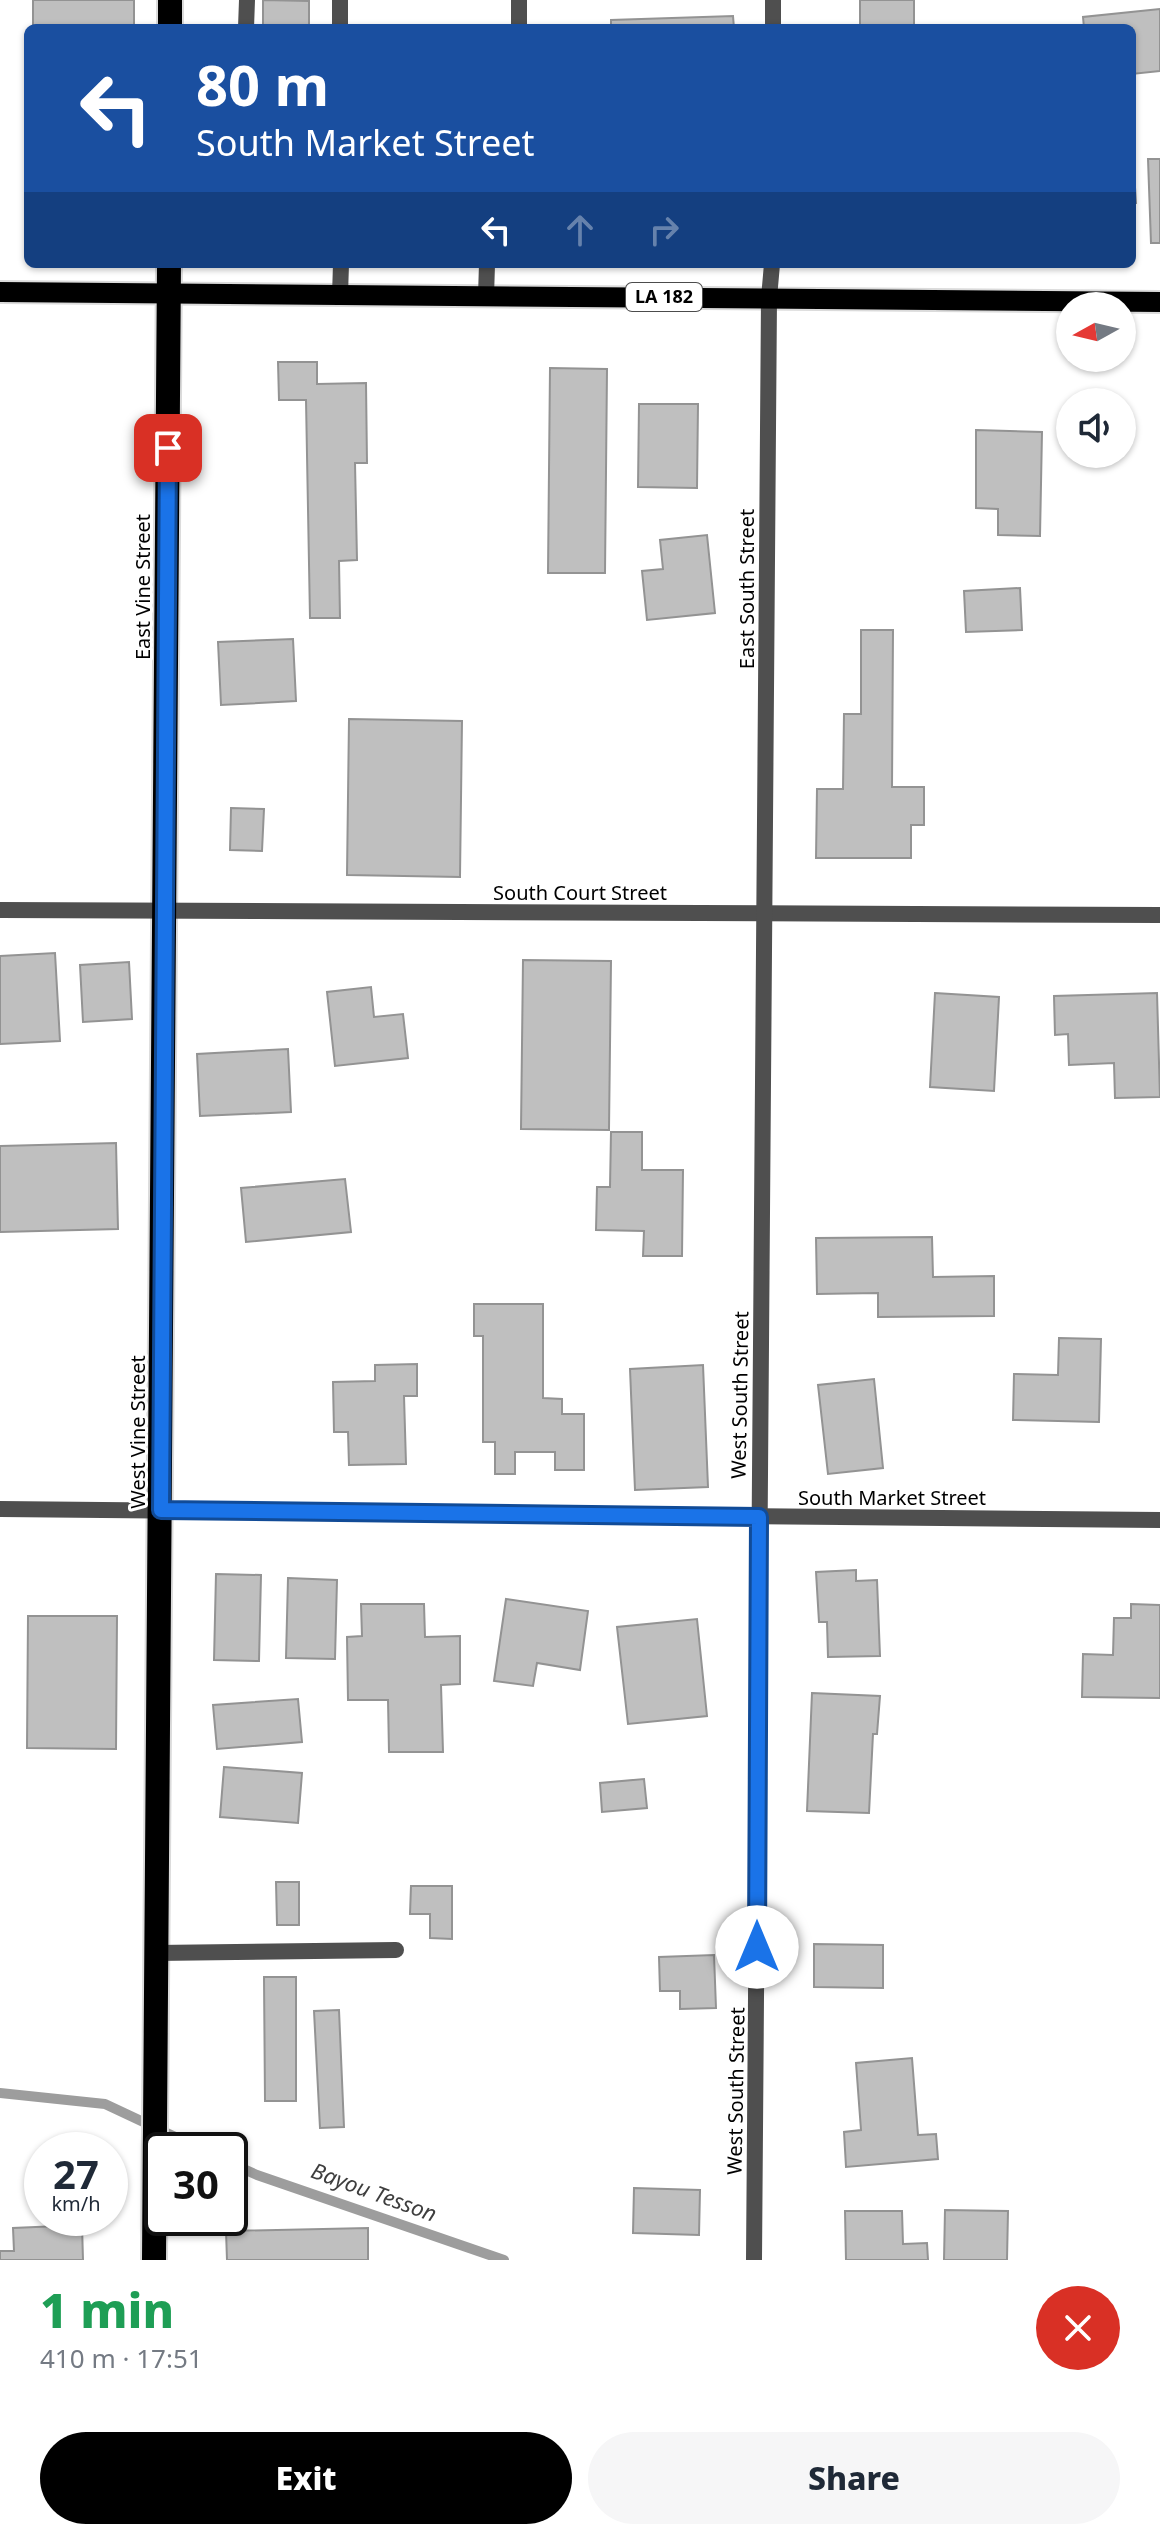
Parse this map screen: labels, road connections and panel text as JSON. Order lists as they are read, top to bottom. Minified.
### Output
{"streets":{"highway":["East Vine Street","West Vine Street"],"main road":["LA 182"],"street":["East South Street","South Court Street","West South Street","South Market Street"]},"crossings":[["LA 182","East Vine Street"],["LA 182","East South Street"],["East Vine Street","South Court Street"],["East Vine Street","West Vine Street"],["East South Street","South Court Street"],["East South Street","West South Street"],["South Court Street","West South Street"],["South Court Street","West Vine Street"],["West South Street","South Market Street"],["West Vine Street","South Market Street"]],"water":["Bayou Tesson"],"north":"left","page":{"turn":["80 m","South Market Street"],"speed":"27 km/h","limit":"30","heading":["1 min","410 m · 17:51"],"buttons":["Exit","Share"]}}
